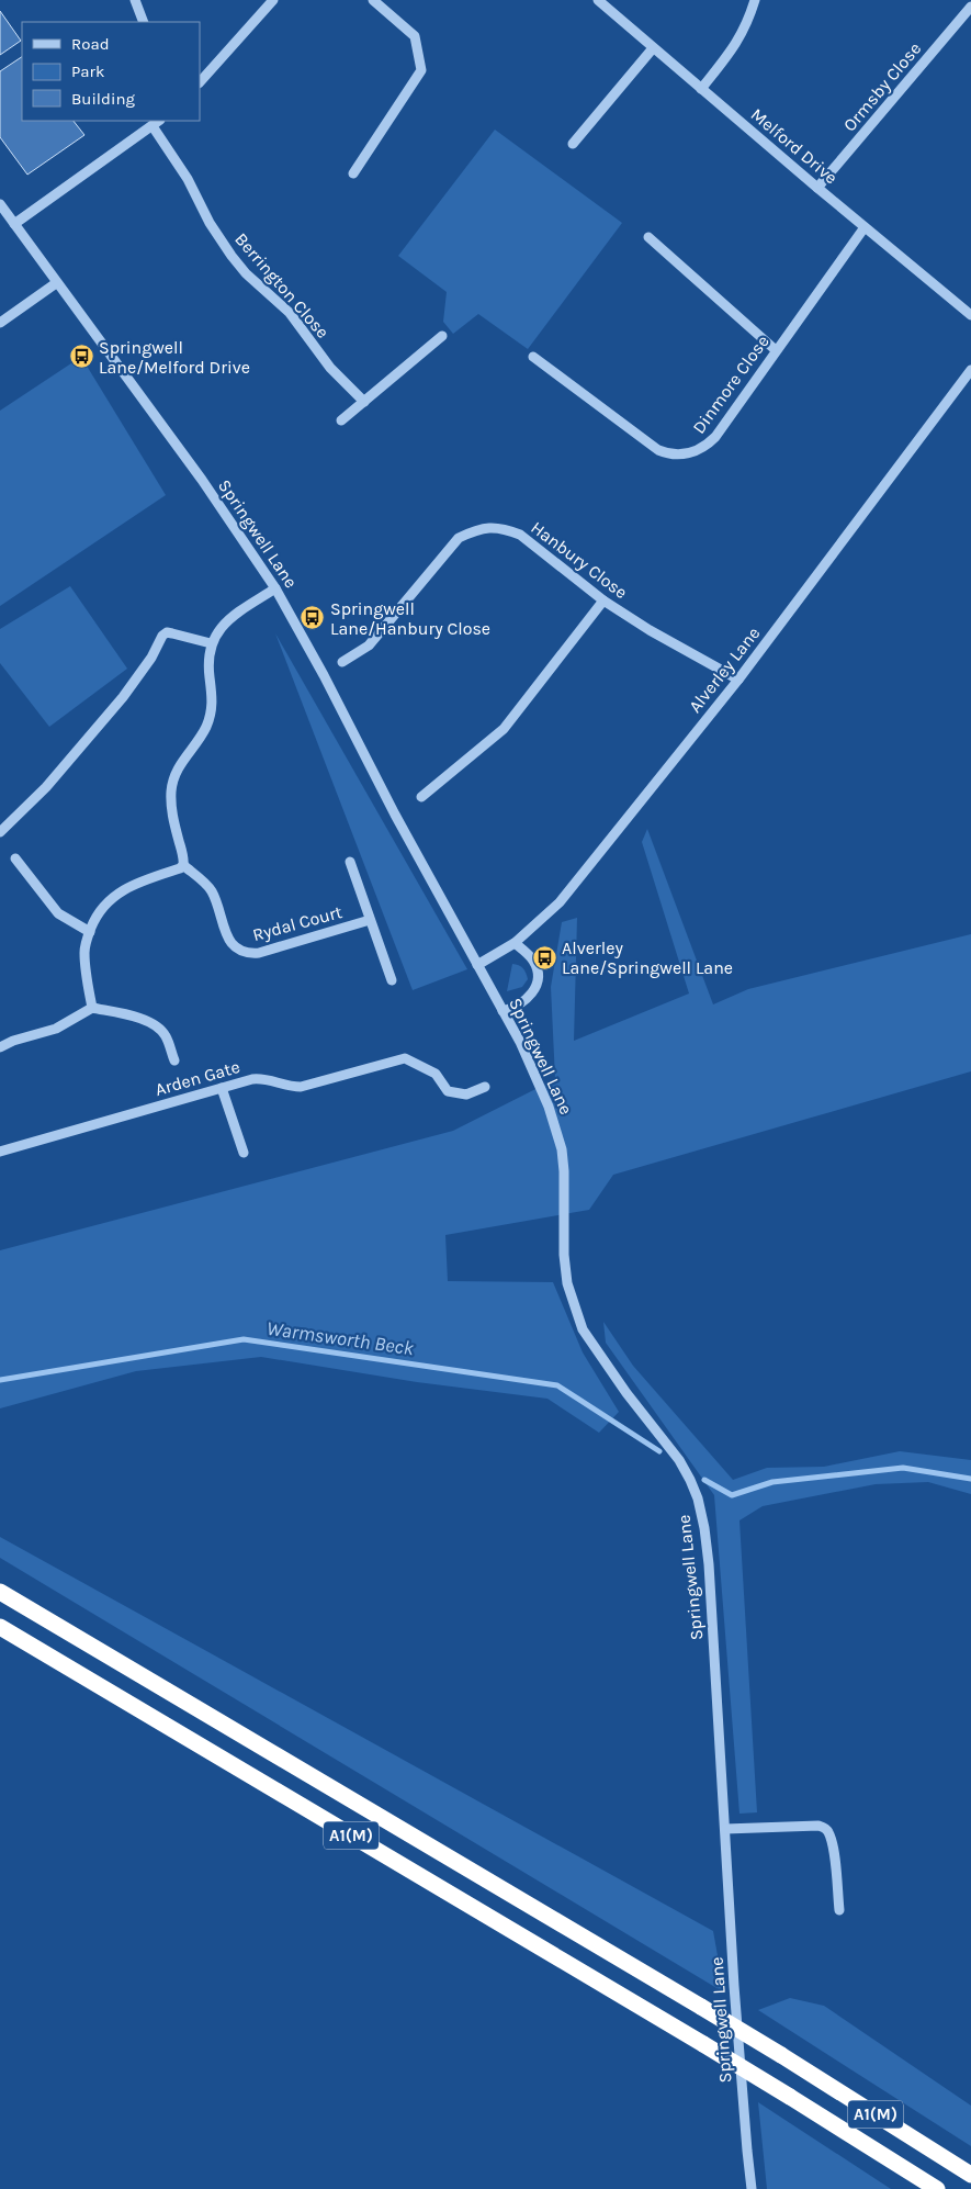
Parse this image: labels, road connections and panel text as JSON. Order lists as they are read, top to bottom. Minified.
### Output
{"streets":{"highway":["A1(M)"],"street":["Ormsby Close","Melford Drive","Berrington Close","Dinmore Close","Springwell Lane","Hanbury Close","Alverley Lane","Rydal Court","Arden Gate"]},"crossings":[["Ormsby Close","Melford Drive"],["Melford Drive","Dinmore Close"],["Springwell Lane","Alverley Lane"],["Hanbury Close","Alverley Lane"]],"water":["Warmsworth Beck"],"places":{"bus stop":["Springwell Lane/Melford Drive","Springwell Lane/Hanbury Close","Alverley Lane/Springwell Lane"]},"legend":["Road","Park","Building"]}
